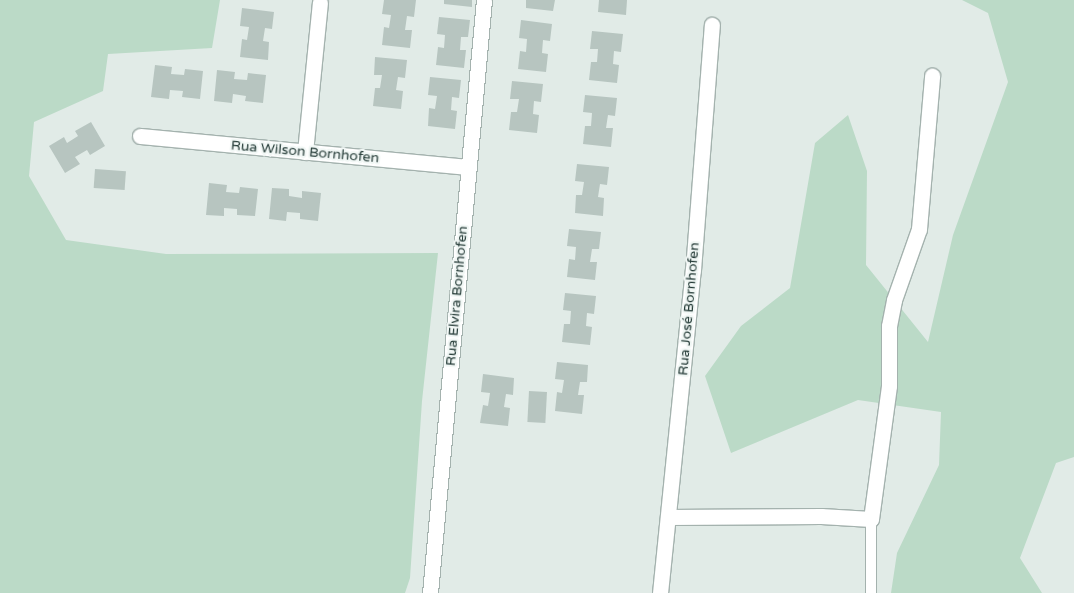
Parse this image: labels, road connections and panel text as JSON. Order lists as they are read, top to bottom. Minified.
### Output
{"streets":{"street":["Rua Wilson Bornhofen","Rua Elvira Bornhofen","Rua José Bornhofen"]},"crossings":[["Rua Wilson Bornhofen","Rua Elvira Bornhofen"]]}
